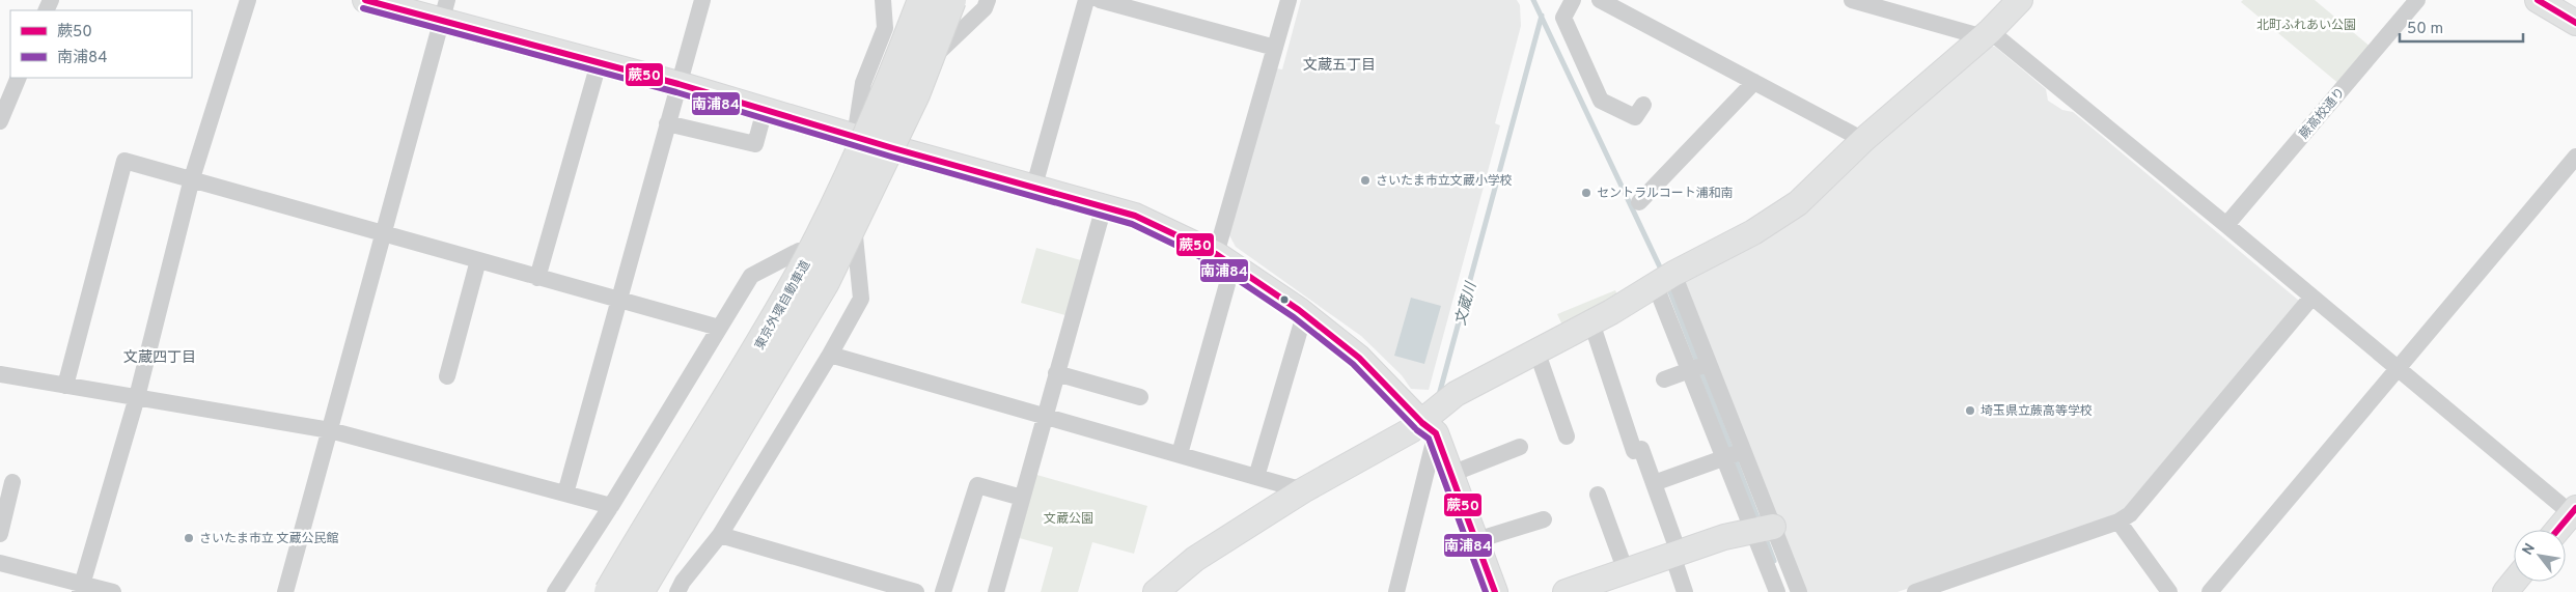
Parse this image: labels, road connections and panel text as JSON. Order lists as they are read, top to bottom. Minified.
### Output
{"streets":{"highway":["東京外環自動車道"],"street":["蕨高校通り"]},"districts":["文蔵五丁目","文蔵四丁目"],"water":["文蔵川"],"parks":["北町ふれあい公園","文蔵公園"],"places":["さいたま市立文蔵小学校","セントラルコート浦和南","埼玉県立蕨高等学校","さいたま市立 文蔵公民館"],"lines":["transit line 蕨50","transit line 南浦84"],"legend":["蕨50","南浦84"],"scale_bar":"50 m","north":"top left"}
